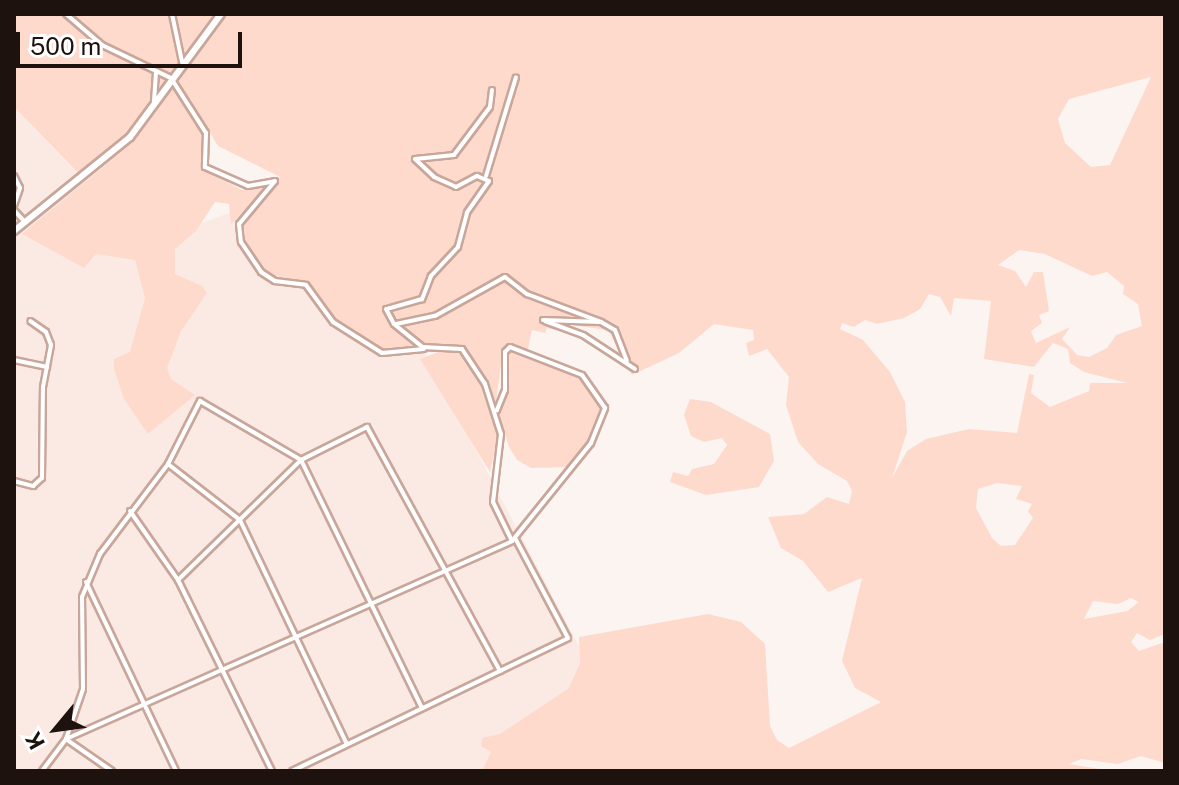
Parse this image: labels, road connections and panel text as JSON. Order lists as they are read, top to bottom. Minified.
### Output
{"scale_bar":"500 m","north":"bottom left"}
